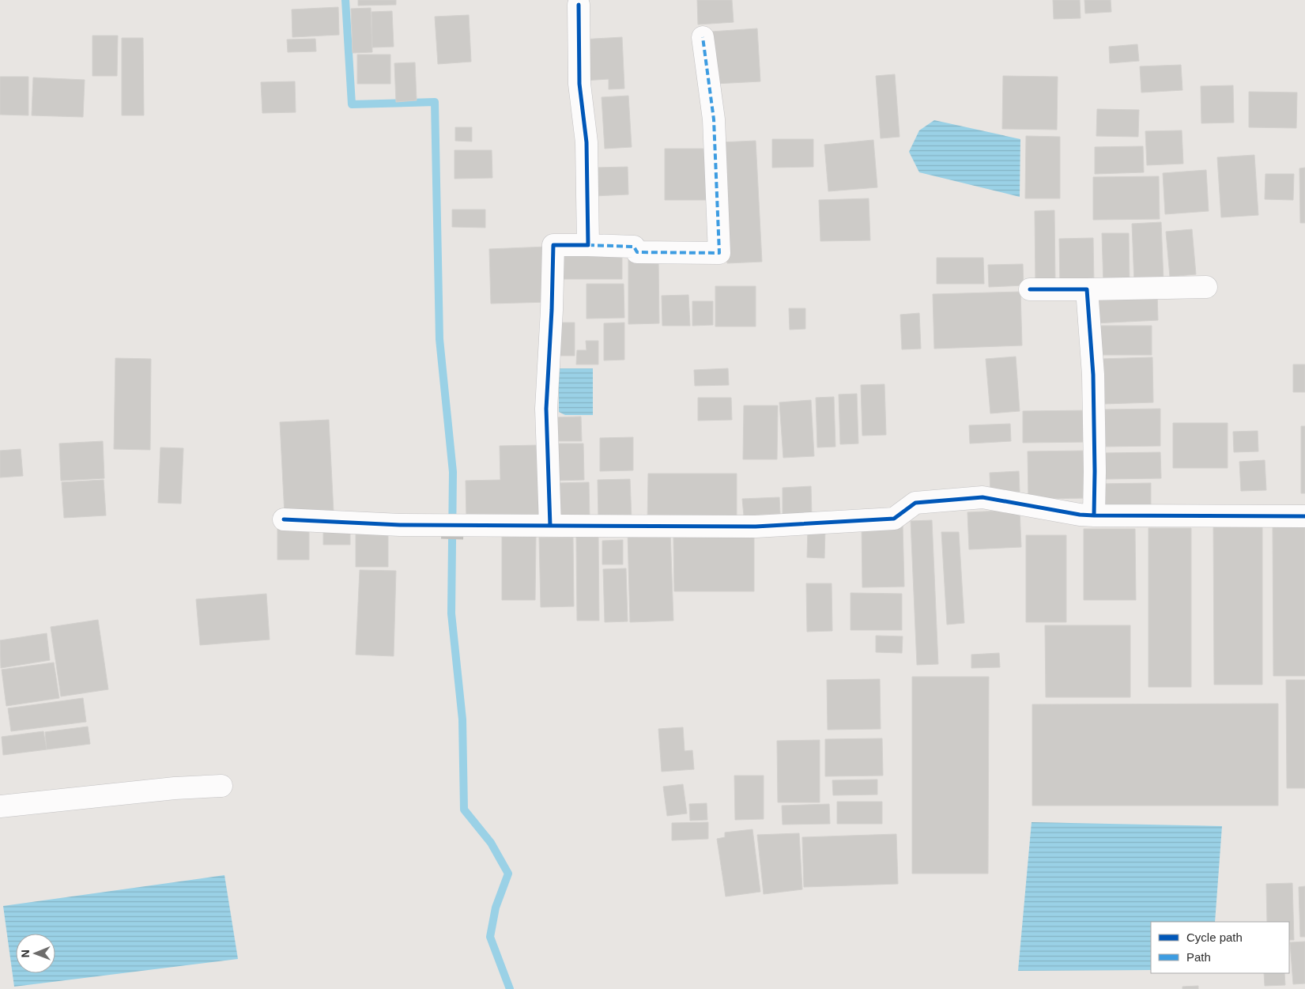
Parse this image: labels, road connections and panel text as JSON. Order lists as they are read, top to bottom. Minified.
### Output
{"legend":["Cycle path","Path"],"north":"left"}
